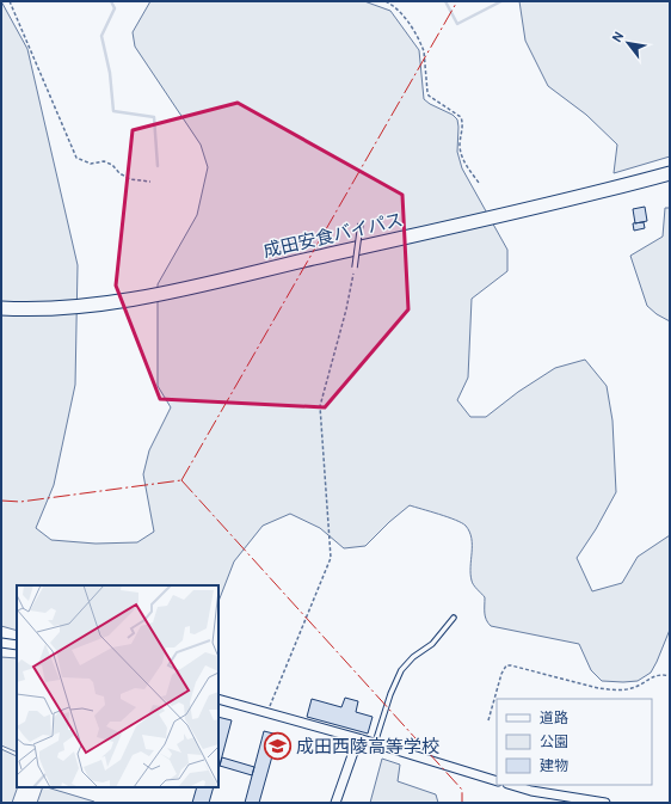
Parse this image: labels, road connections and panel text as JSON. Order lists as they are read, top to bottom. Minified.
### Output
{"streets":{"main road":["成田安食バイパス"]},"places":{"school or university":["成田西陵高等学校"]},"legend":["道路","公園","建物"],"north":"top left"}
